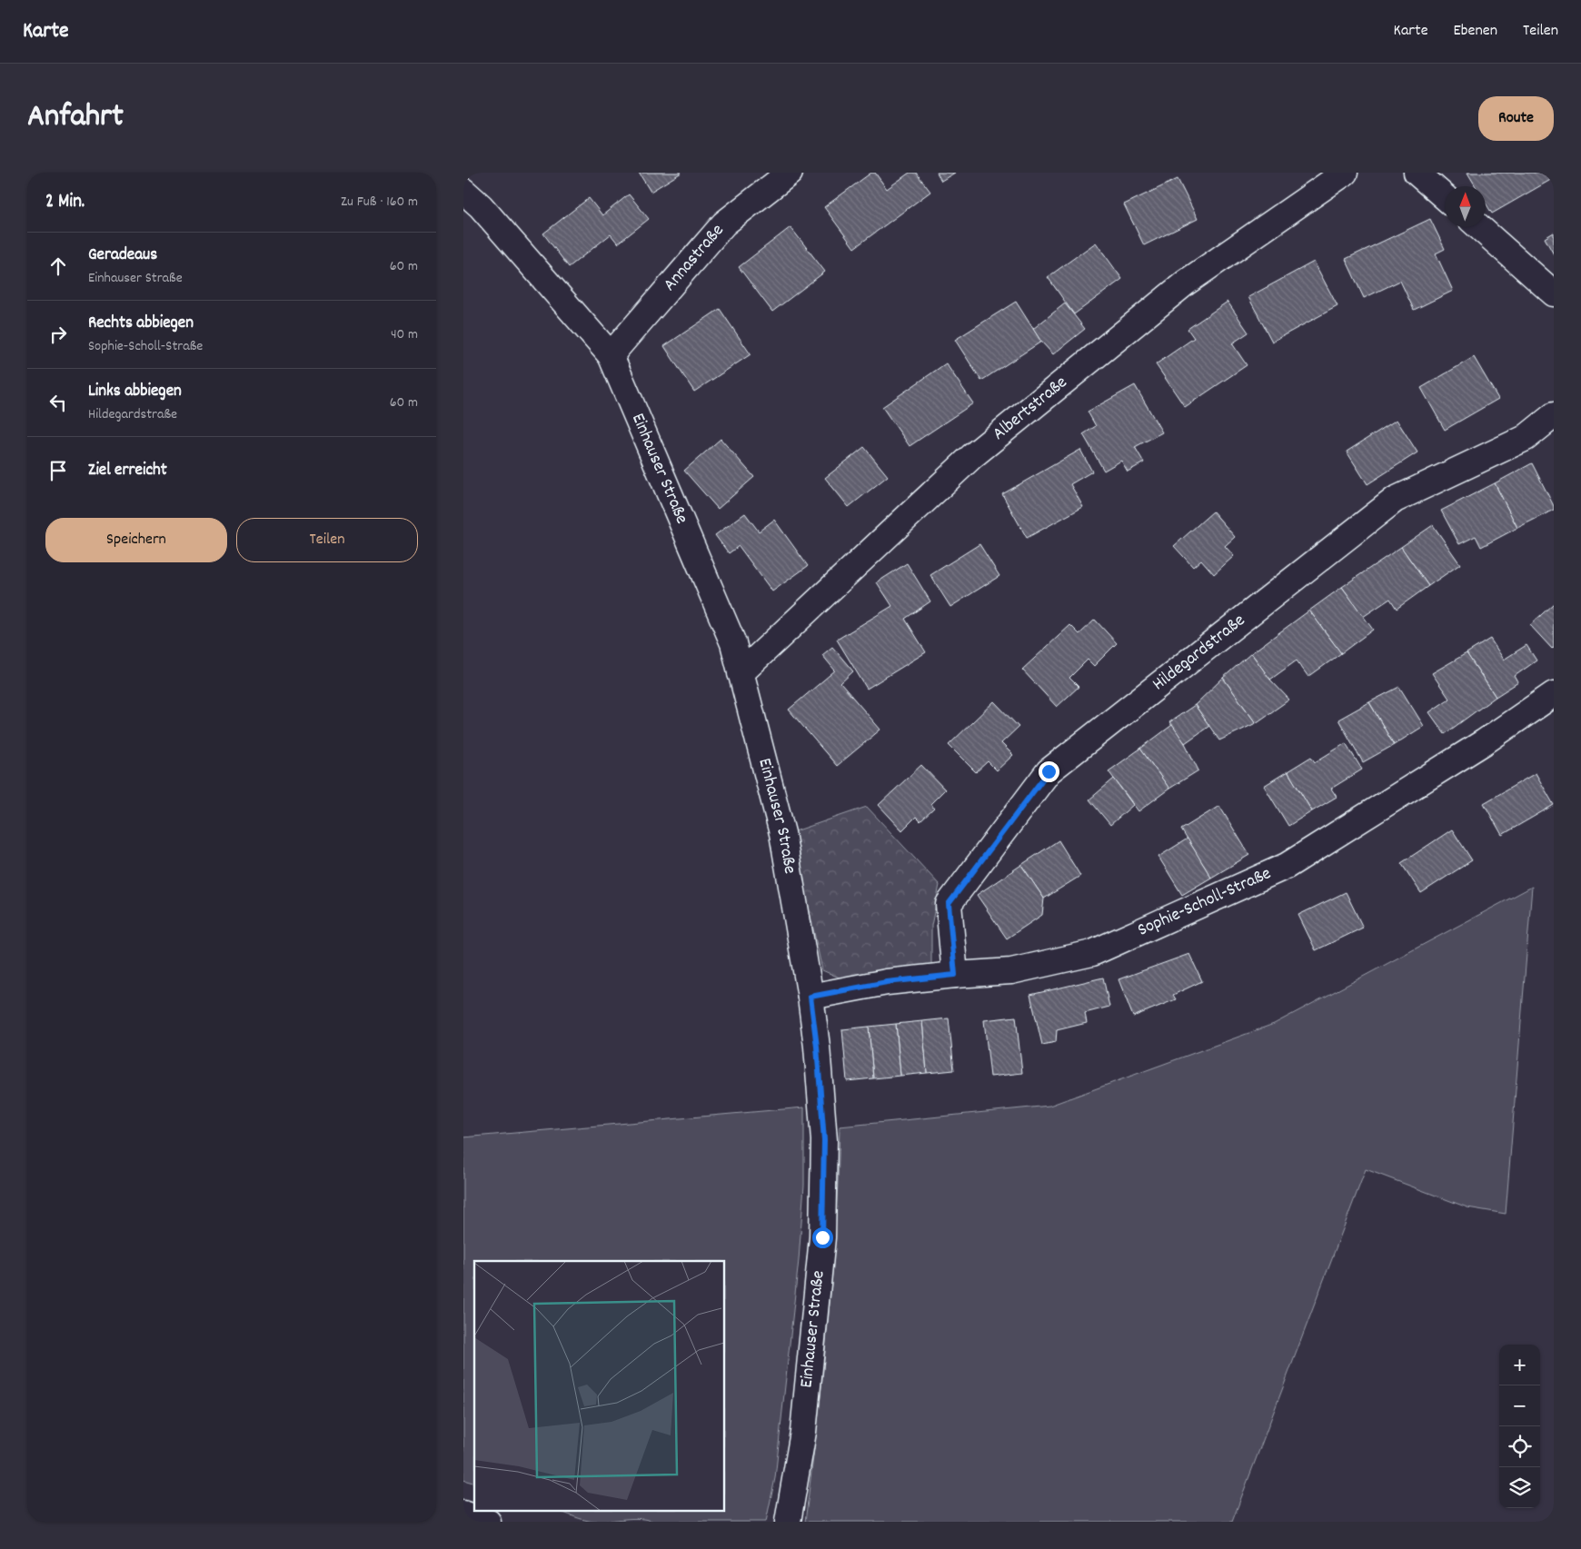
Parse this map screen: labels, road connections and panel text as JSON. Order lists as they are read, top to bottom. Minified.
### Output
{"streets":{"street":["Annastraße","Albertstraße","Einhauser Straße","Hildegardstraße","Sophie-Scholl-Straße"]},"crossings":[["Annastraße","Einhauser Straße"],["Albertstraße","Einhauser Straße"],["Einhauser Straße","Sophie-Scholl-Straße"],["Hildegardstraße","Sophie-Scholl-Straße"]],"north":"top","page":{"header":"Karte","nav":["Karte","Ebenen","Teilen"],"title":"Anfahrt","buttons":["Route",["Speichern","Teilen"]],"heading":["2 Min.","Zu Fuß · 160 m"],"list":[["Geradeaus","Einhauser Straße","60 m"],["Rechts abbiegen","Sophie-Scholl-Straße","40 m"],["Links abbiegen","Hildegardstraße","60 m"],"Ziel erreicht"],"map_buttons":["+","−"]}}
